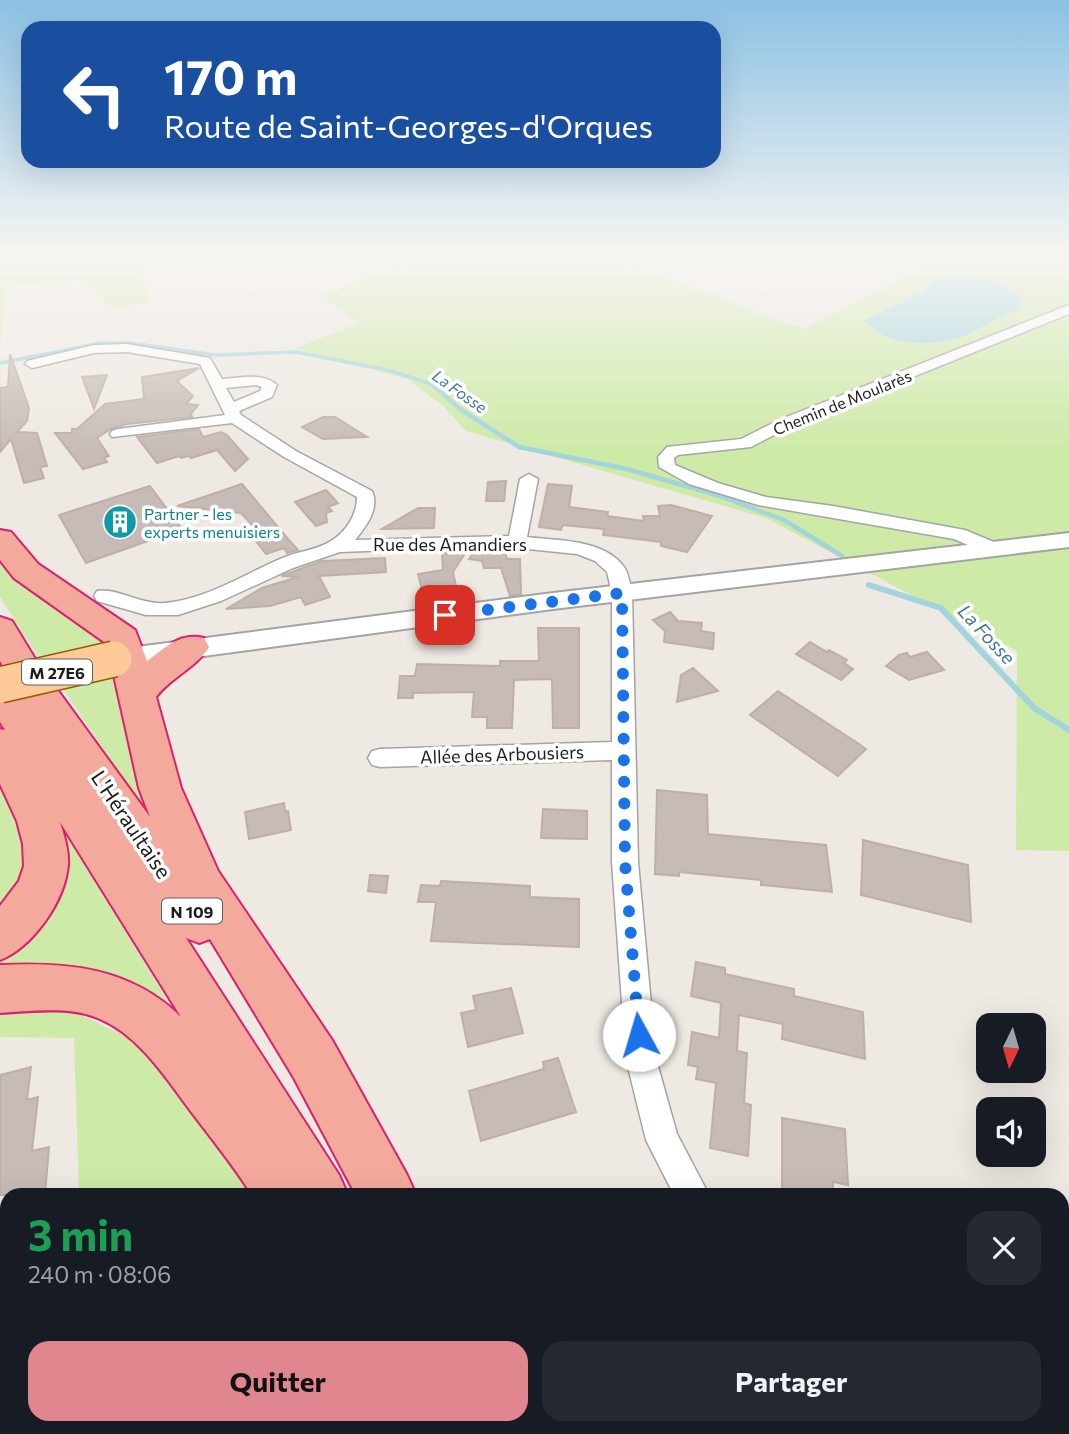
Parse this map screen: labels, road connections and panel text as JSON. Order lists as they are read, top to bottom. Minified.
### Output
{"streets":{"highway":["L'Héraultaise","N 109"],"main road":["M 27E6"],"street":["Chemin de Moularès","Rue des Amandiers","Allée des Arbousiers"]},"crossings":[["M 27E6","L'Héraultaise"]],"water":["La Fosse"],"places":{"building":["Partner - les experts menuisiers"]},"north":"bottom","page":{"turn":["170 m","Route de Saint-Georges-d'Orques"],"heading":["3 min","240 m · 08:06"],"buttons":["Quitter","Partager"]}}
